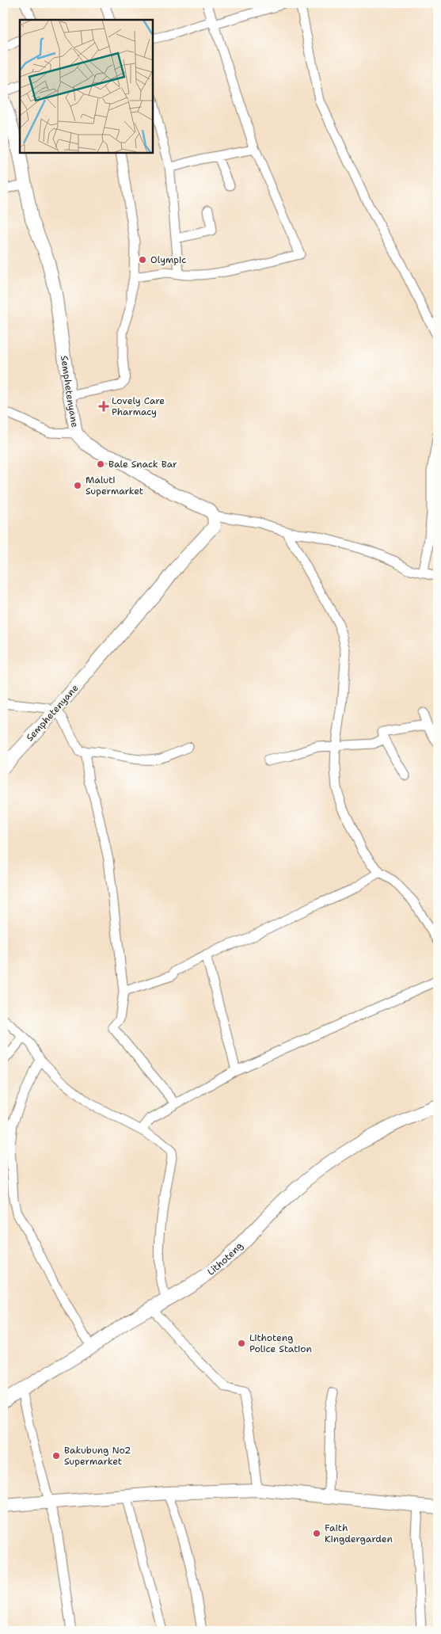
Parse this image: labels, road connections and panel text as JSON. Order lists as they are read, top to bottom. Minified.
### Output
{"streets":{"main road":["Semphetenyane","Lithoteng"]},"places":{"other":["Olympic","Bale Snack Bar","Maluti Supermarket","Lithoteng Police Station","Bakubung No2 Supermarket","Faith Kingdergarden"],"health":["Lovely Care Pharmacy"]}}
